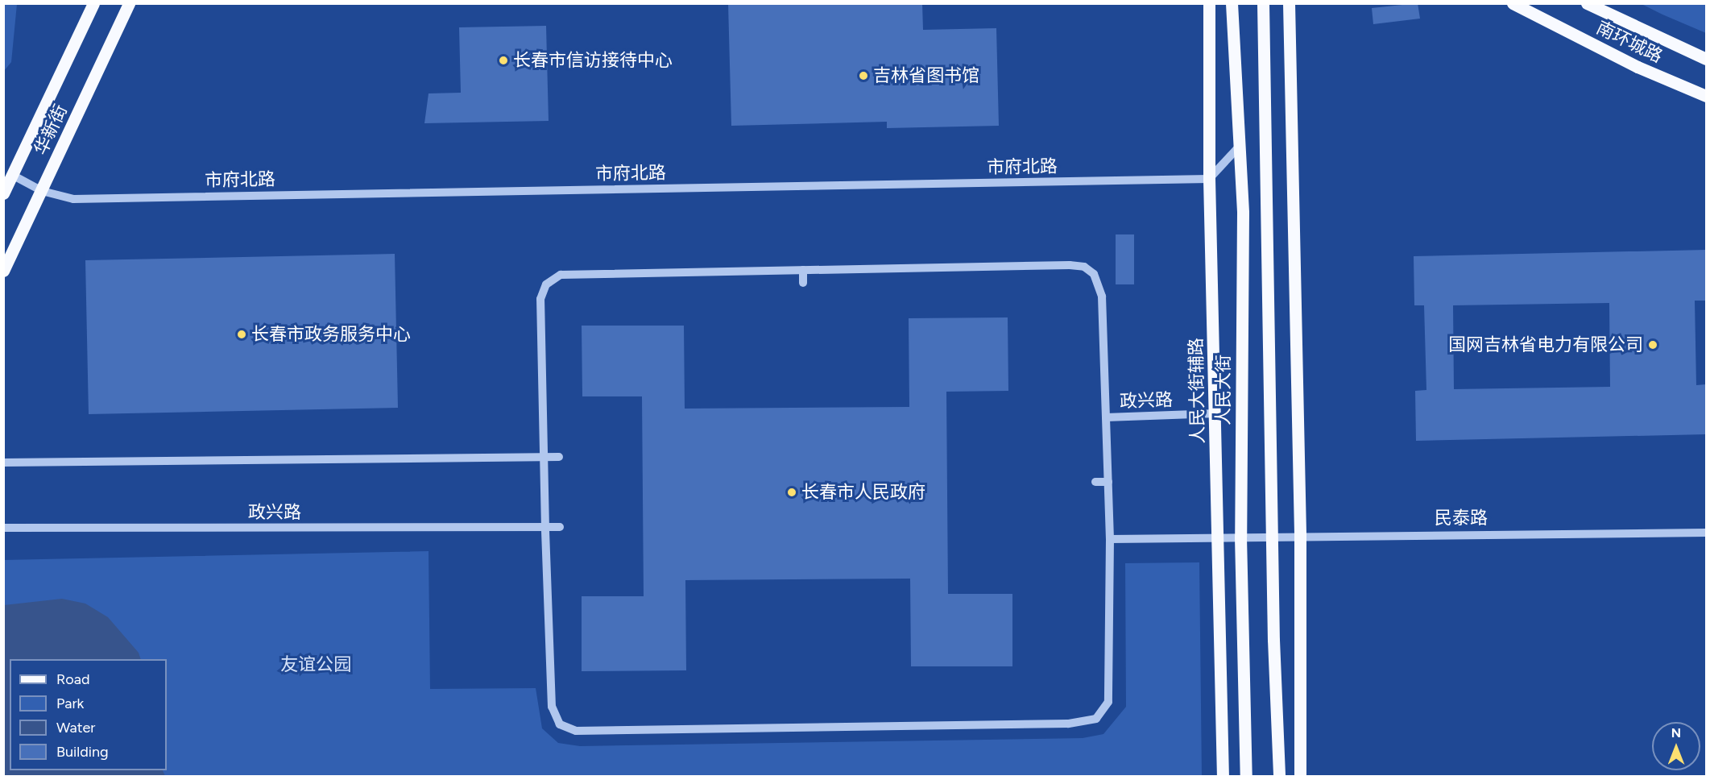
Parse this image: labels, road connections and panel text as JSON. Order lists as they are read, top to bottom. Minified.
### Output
{"streets":{"main road":["南环城路","华新街","人民大街","人民大街辅路"],"street":["市府北路","政兴路","民泰路"]},"crossings":[["华新街","市府北路"],["市府北路","人民大街辅路"],["人民大街","民泰路"],["人民大街辅路","政兴路"],["人民大街辅路","民泰路"]],"parks":["友谊公园"],"places":["长春市信访接待中心","吉林省图书馆","长春市政务服务中心","国网吉林省电力有限公司","长春市人民政府"],"legend":["Road","Park","Water","Building"],"north":"top"}
